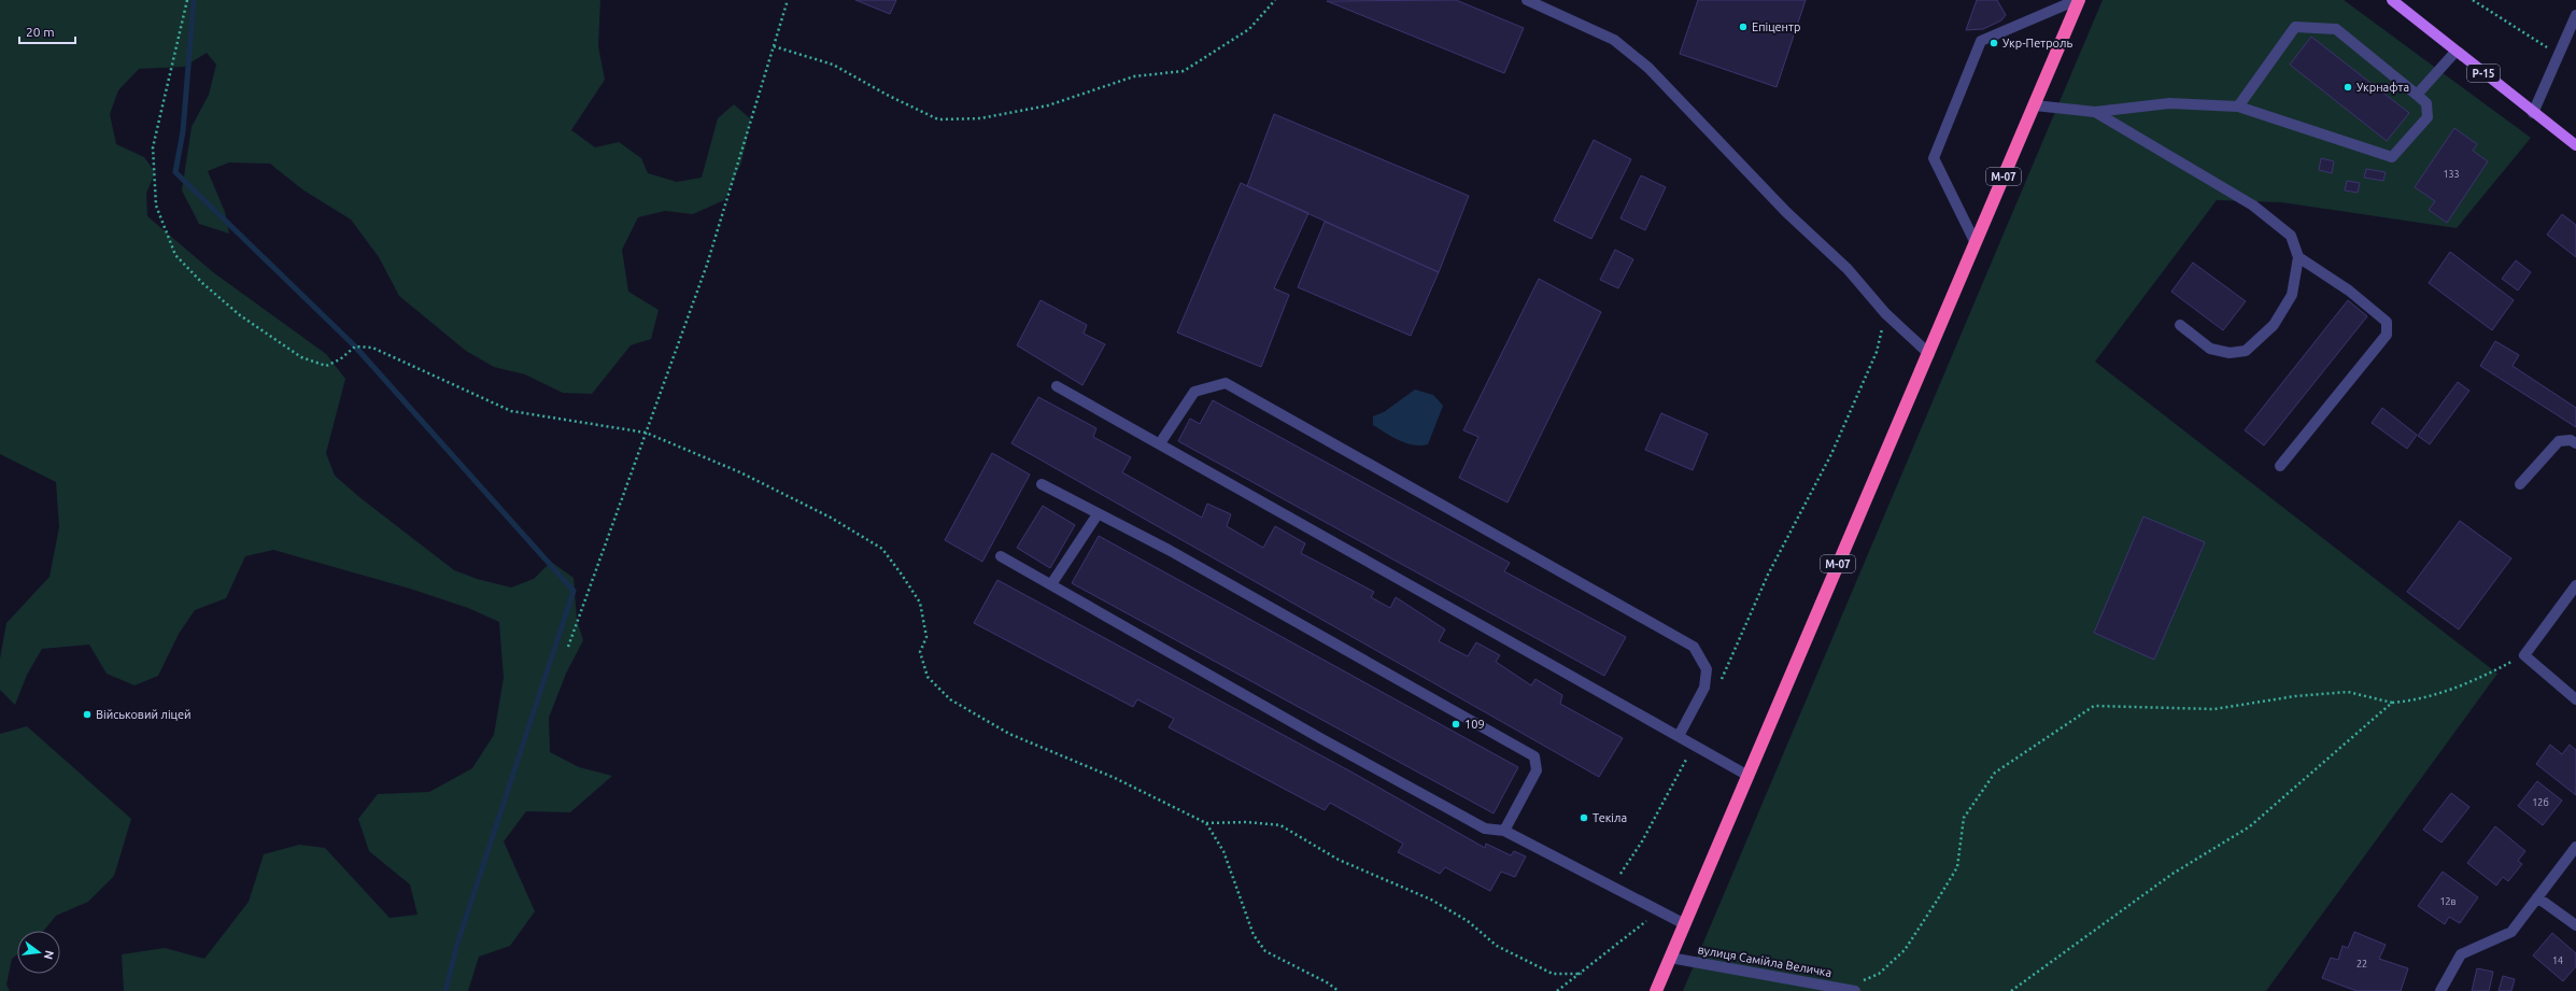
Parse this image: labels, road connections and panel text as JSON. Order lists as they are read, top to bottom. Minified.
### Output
{"streets":{"highway":["М-07"],"main road":["Р-15"],"street":["вулиця Самійла Величка"]},"crossings":[["М-07","вулиця Самійла Величка"]],"places":["Епіцентр","Укр-Петроль","Укрнафта","Військовий ліцей","109","Текіла"],"house_numbers":["133","12б","12в","14","22"],"scale_bar":"20 m","north":"right"}
